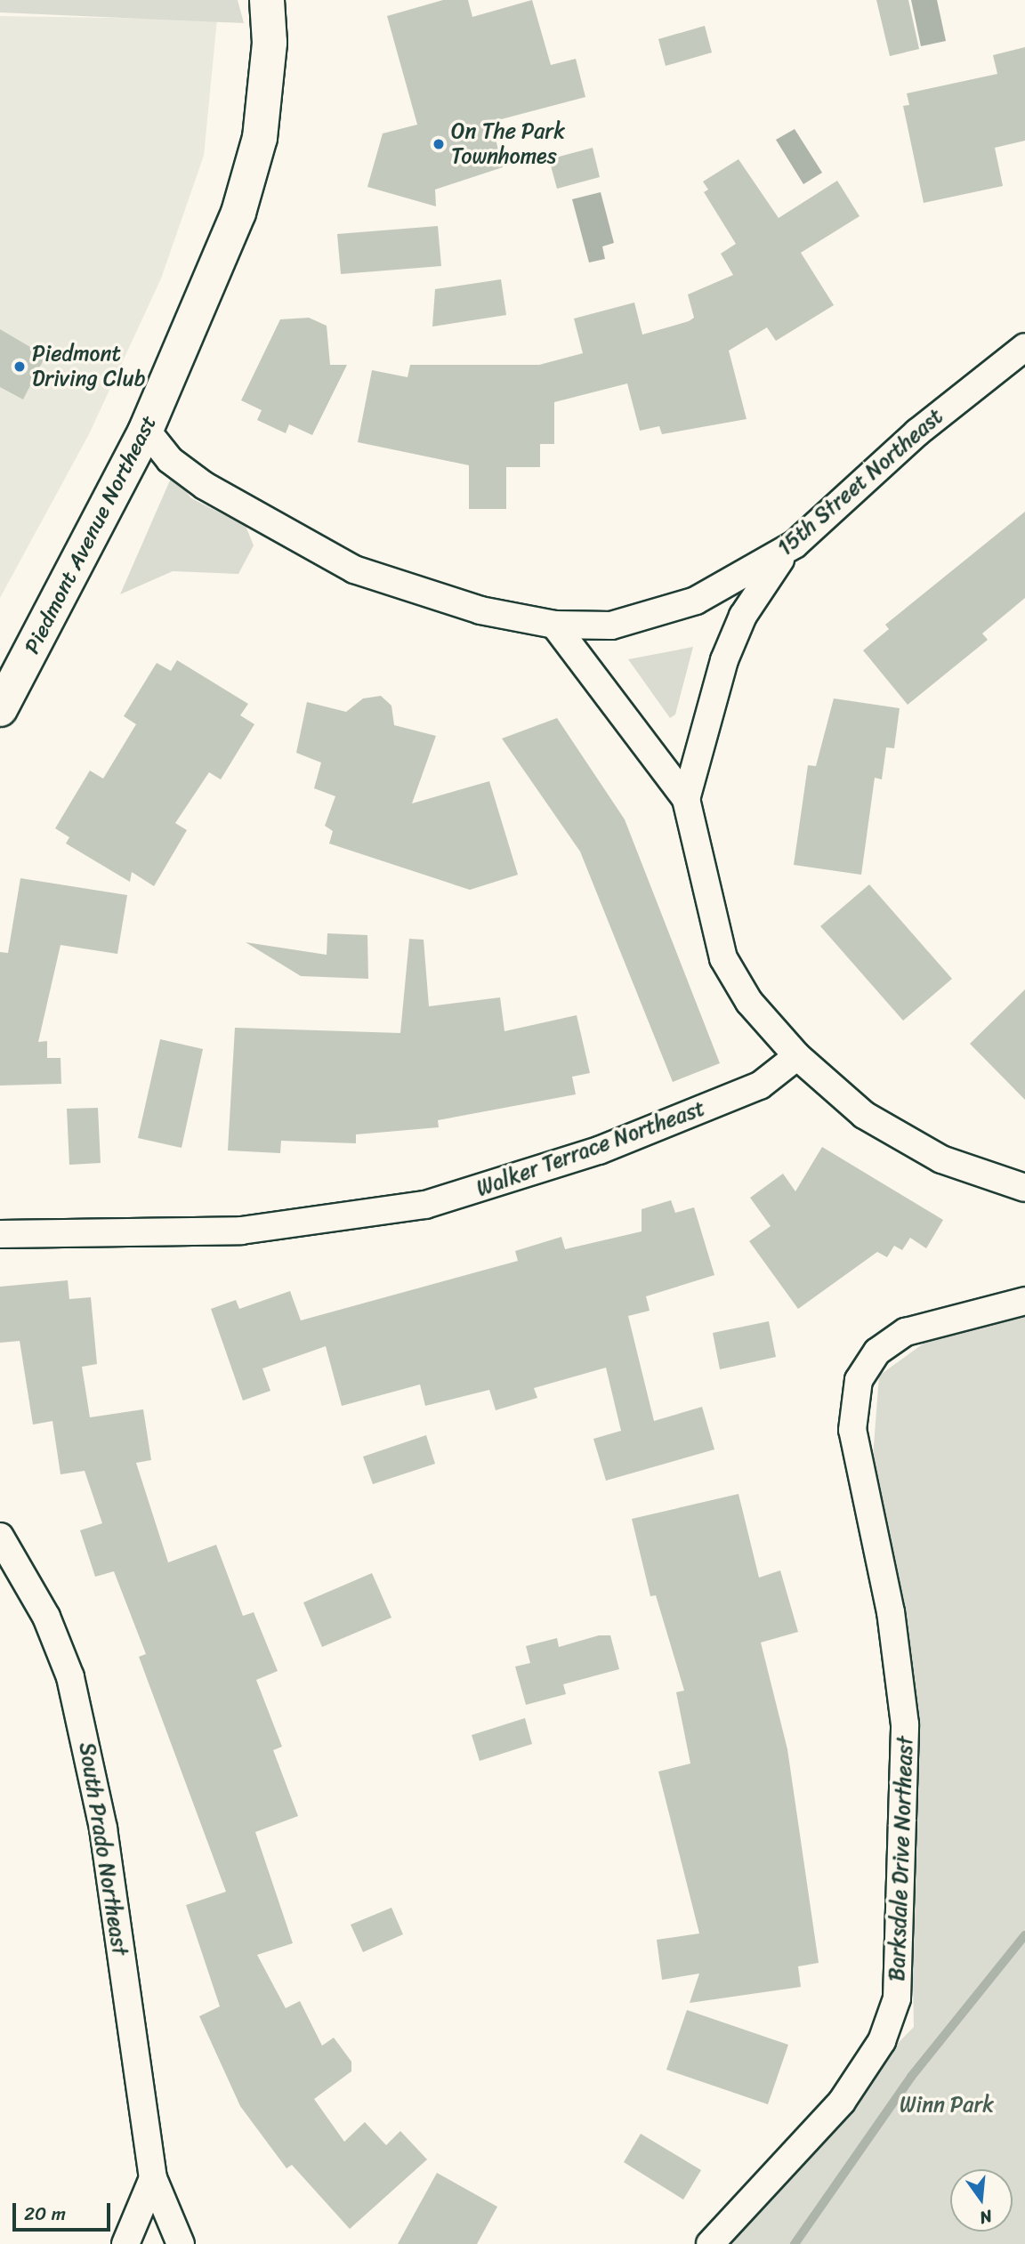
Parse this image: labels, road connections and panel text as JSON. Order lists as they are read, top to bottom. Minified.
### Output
{"streets":{"main road":["Piedmont Avenue Northeast"],"street":["15th Street Northeast","Walker Terrace Northeast","South Prado Northeast","Barksdale Drive Northeast"]},"crossings":[["15th Street Northeast","Piedmont Avenue Northeast"]],"parks":["Winn Park"],"places":["On The Park Townhomes","Piedmont Driving Club"],"scale_bar":"20 m","north":"bottom"}
